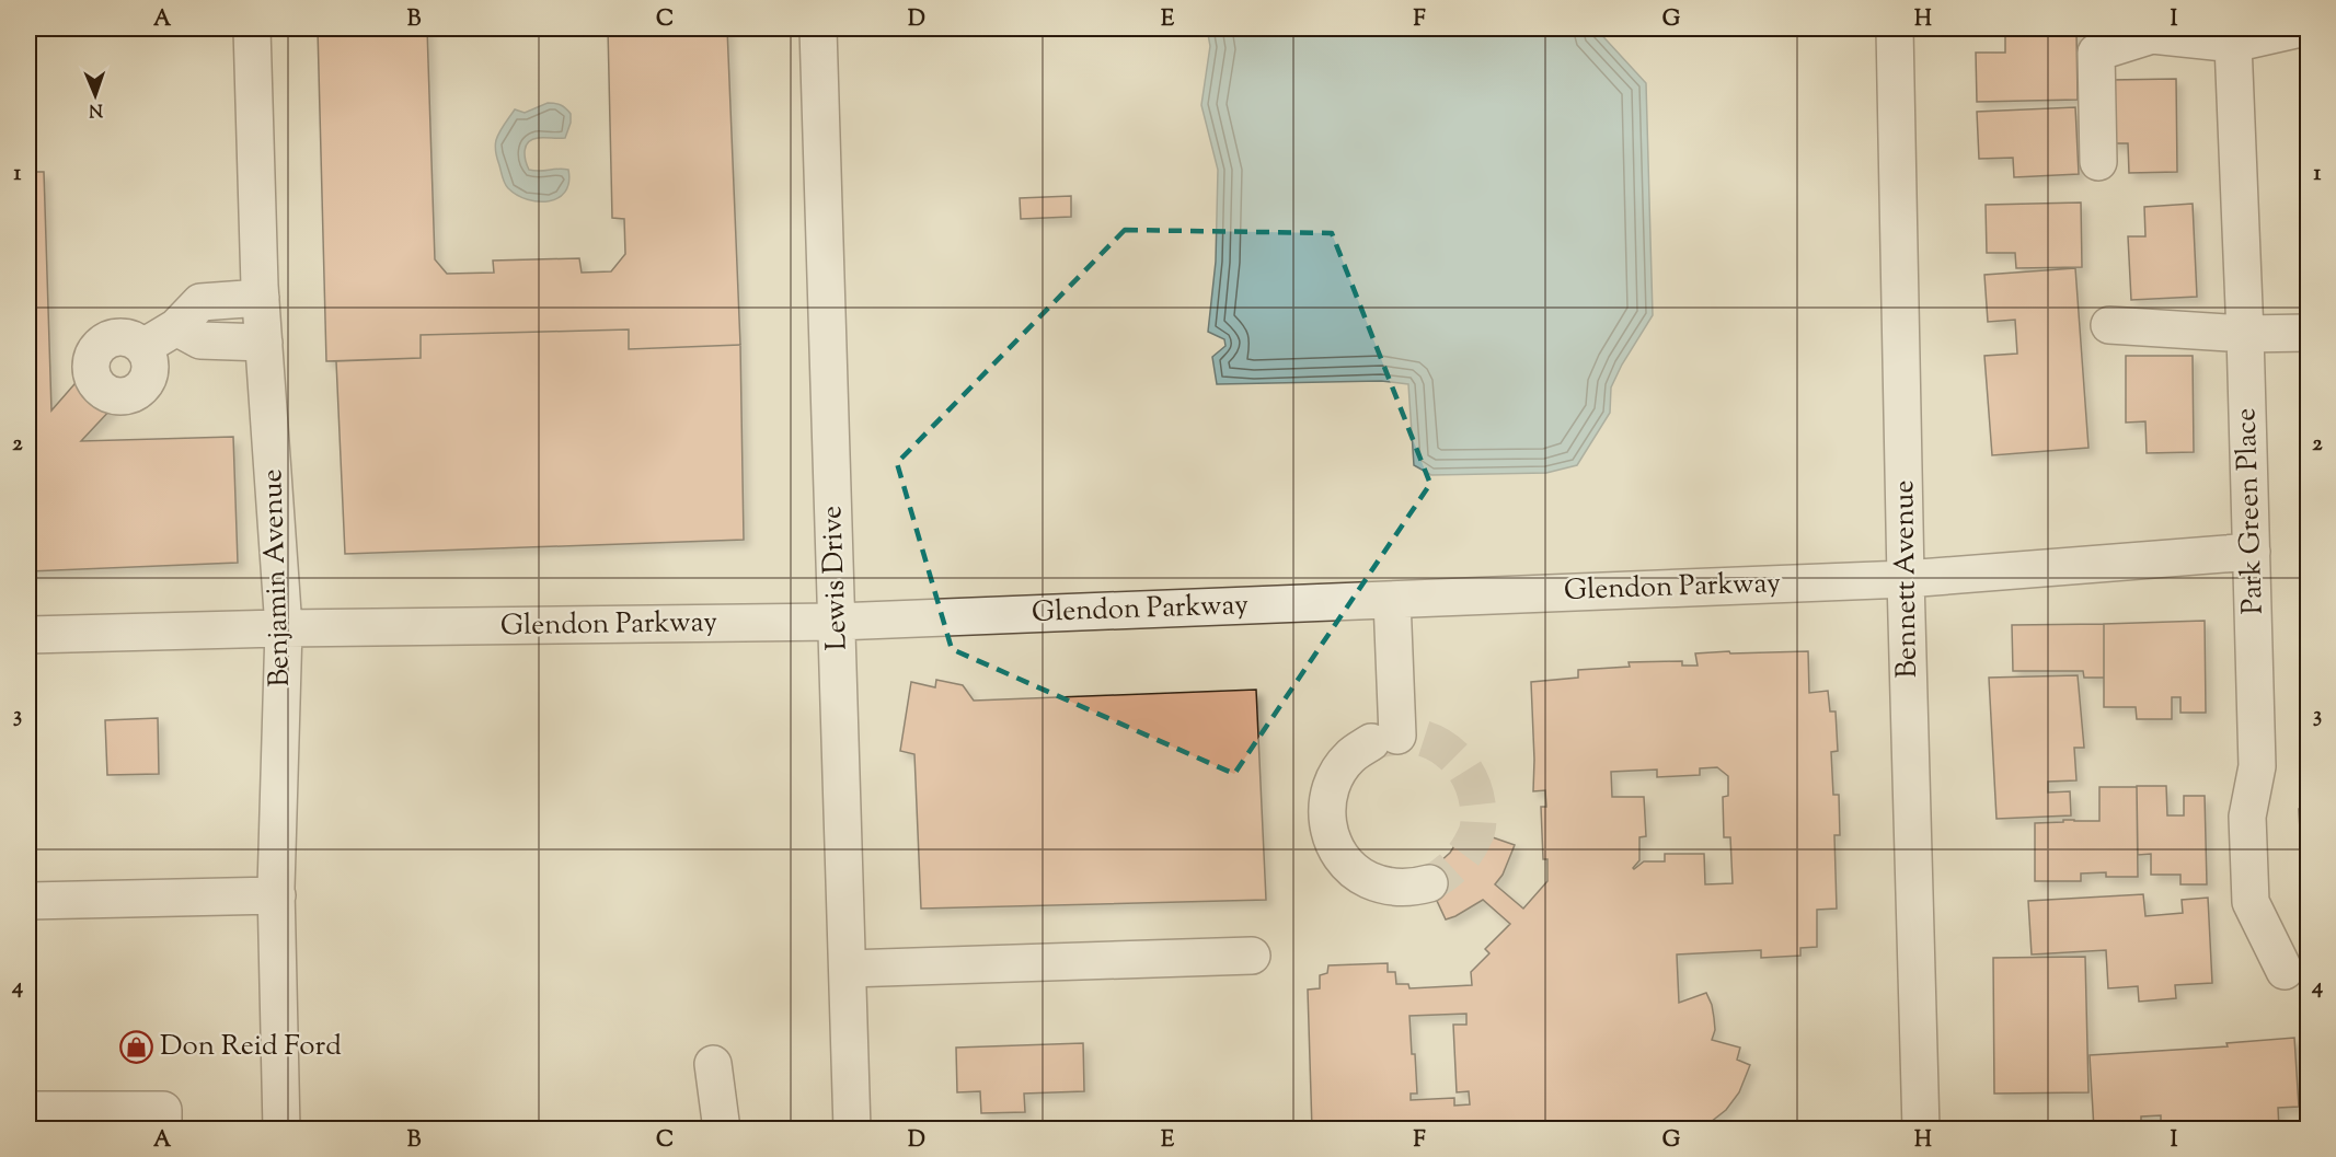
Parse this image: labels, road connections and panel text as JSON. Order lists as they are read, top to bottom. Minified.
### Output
{"streets":{"street":["Park Green Place","Benjamin Avenue","Lewis Drive","Bennett Avenue","Glendon Parkway"]},"crossings":[["Park Green Place","Glendon Parkway"],["Benjamin Avenue","Glendon Parkway"],["Lewis Drive","Glendon Parkway"],["Bennett Avenue","Glendon Parkway"]],"places":{"shop":["Don Reid Ford"]},"north":"bottom","grid":{"columns":["A","B","C","D","E","F","G","H","I"],"rows":["1","2","3","4"]}}
